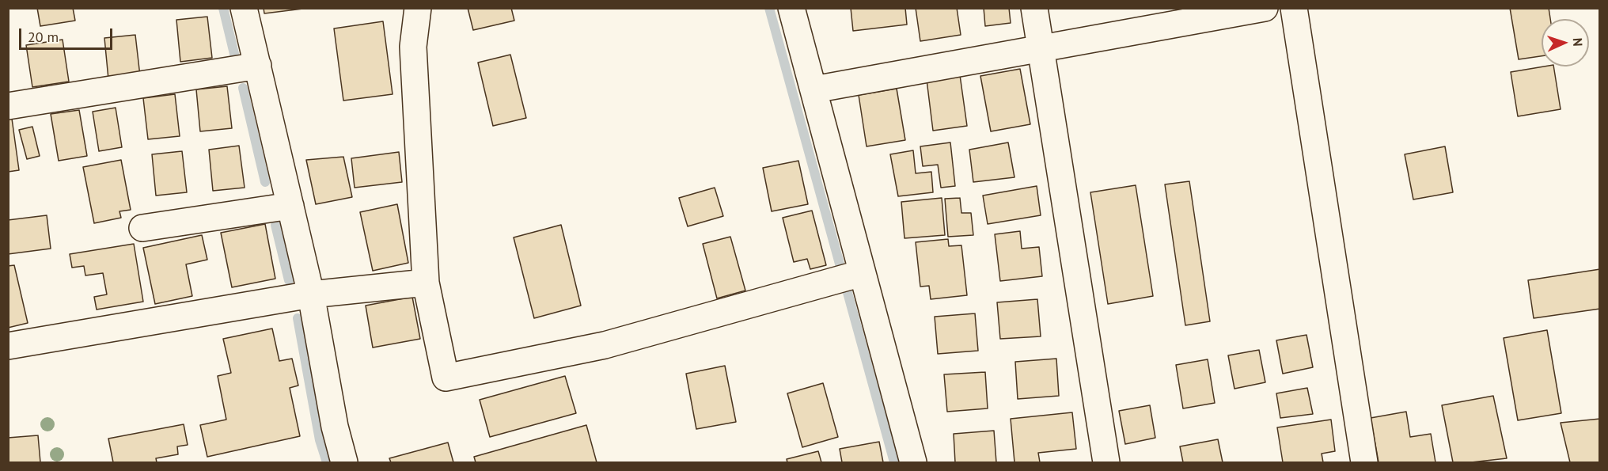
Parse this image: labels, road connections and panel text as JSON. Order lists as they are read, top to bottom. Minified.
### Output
{"scale_bar":"20 m","north":"right"}
